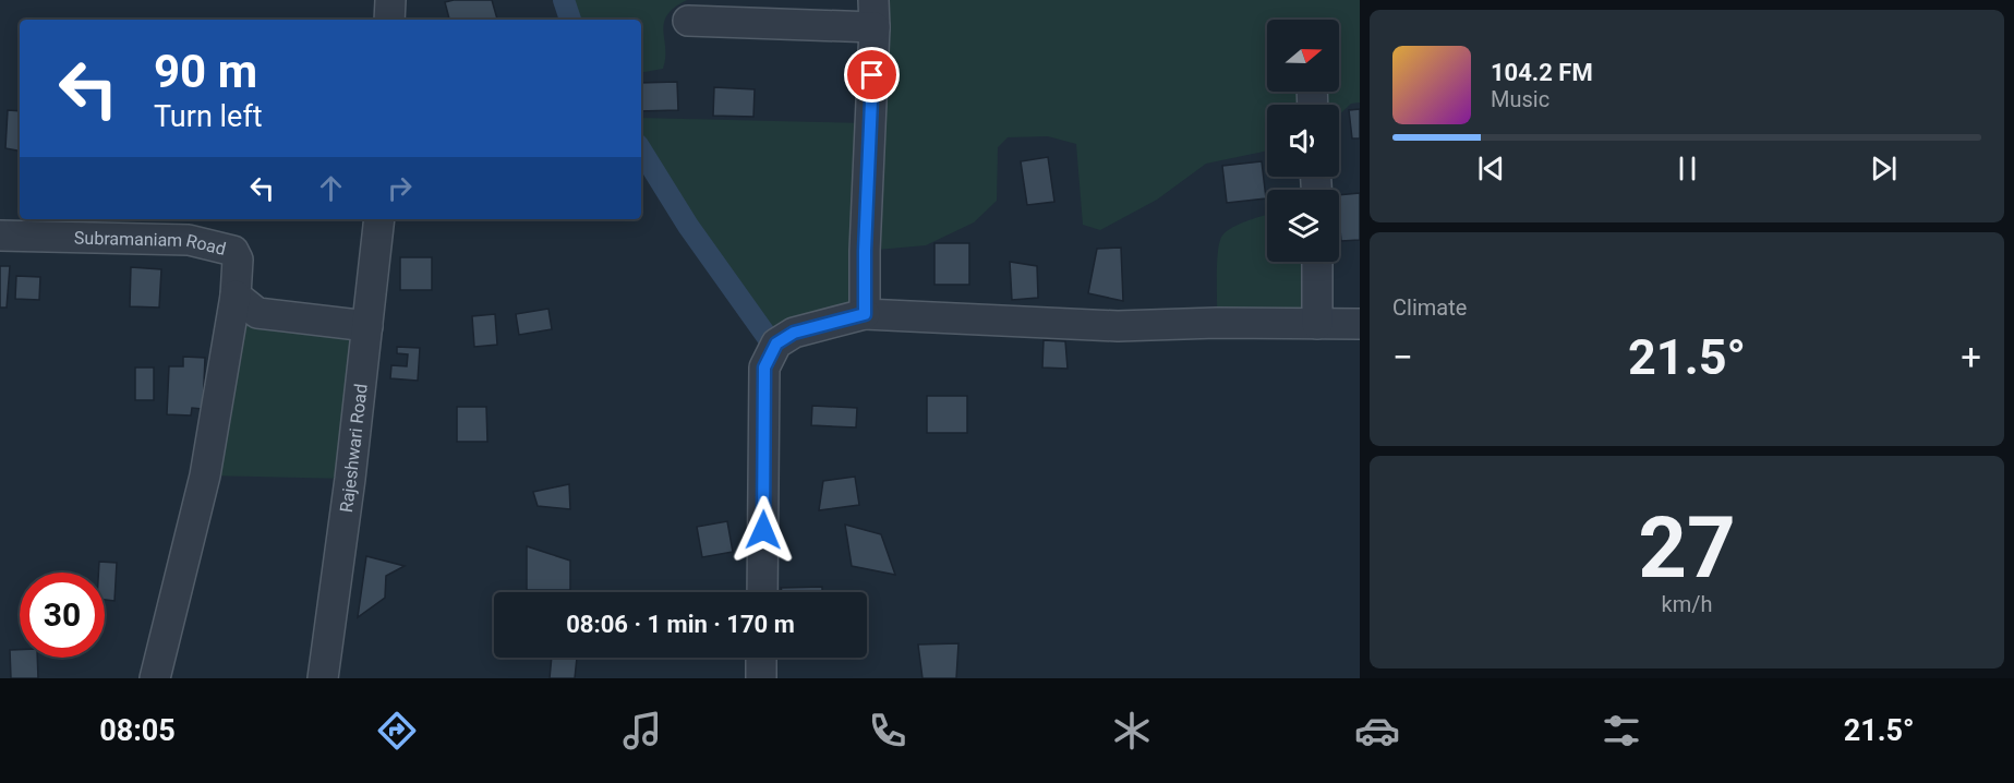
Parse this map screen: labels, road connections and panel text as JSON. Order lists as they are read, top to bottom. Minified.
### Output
{"streets":{"street":["Subramaniam Road","Rajeshwari Road"]},"north":"right","page":{"turn":["90 m","Turn left"],"song":["104.2 FM","Music"],"tile":["Climate",["27","km/h"]],"heat":["−","21.5°","+"],"limit":"30","trip":"08:06 · 1 min · 170 m","tabs":["08:05","21.5°"]}}
